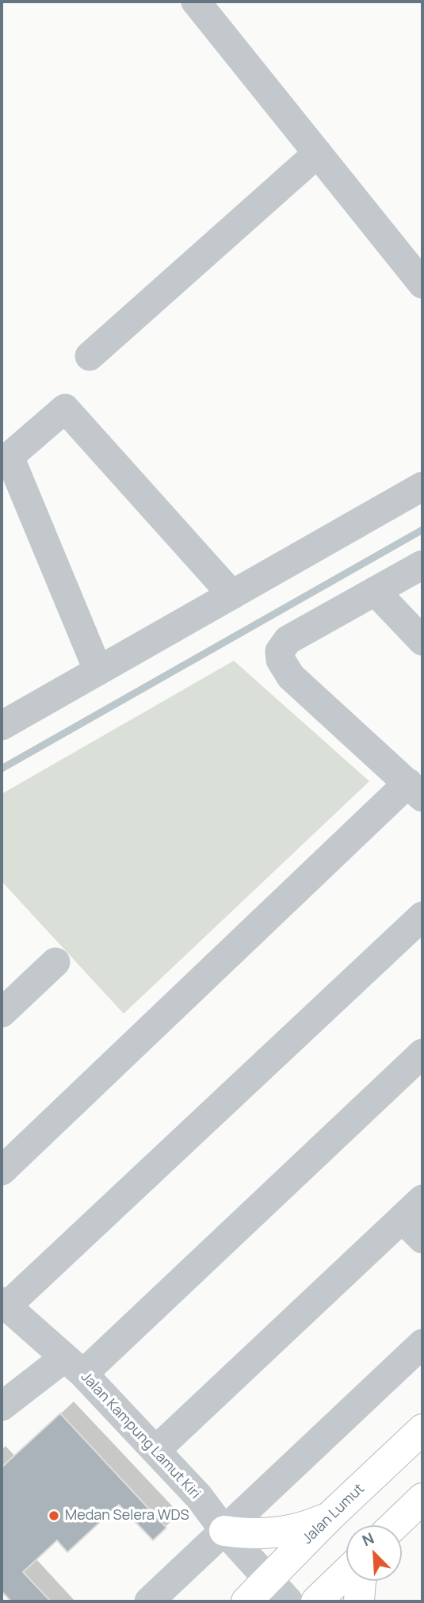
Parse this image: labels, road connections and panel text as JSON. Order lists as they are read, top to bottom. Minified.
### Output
{"streets":{"main road":["Jalan Lumut"],"street":["Jalan Kampung Lamut Kiri"]},"crossings":[["Jalan Kampung Lamut Kiri","Jalan Lumut"]],"places":["Medan Selera WDS"],"north":"top left"}
